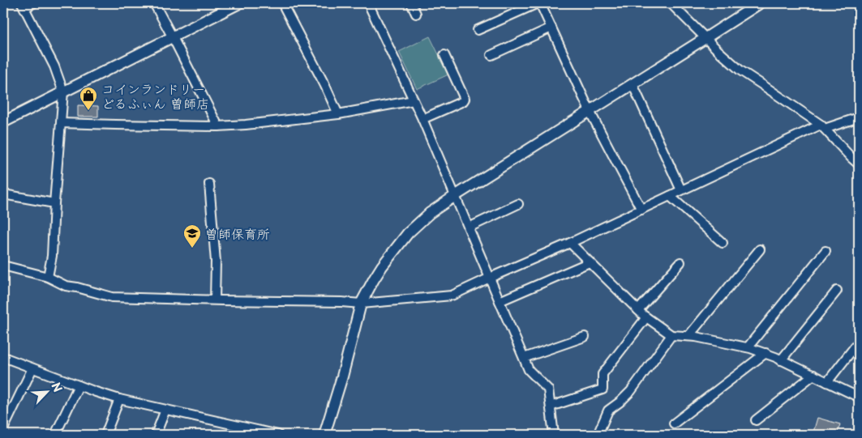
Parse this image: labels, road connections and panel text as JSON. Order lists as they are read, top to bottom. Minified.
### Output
{"places":{"shop":["コインランドリー どるふぃん 曽師店"],"school or university":["曽師保育所"]},"north":"top right"}
